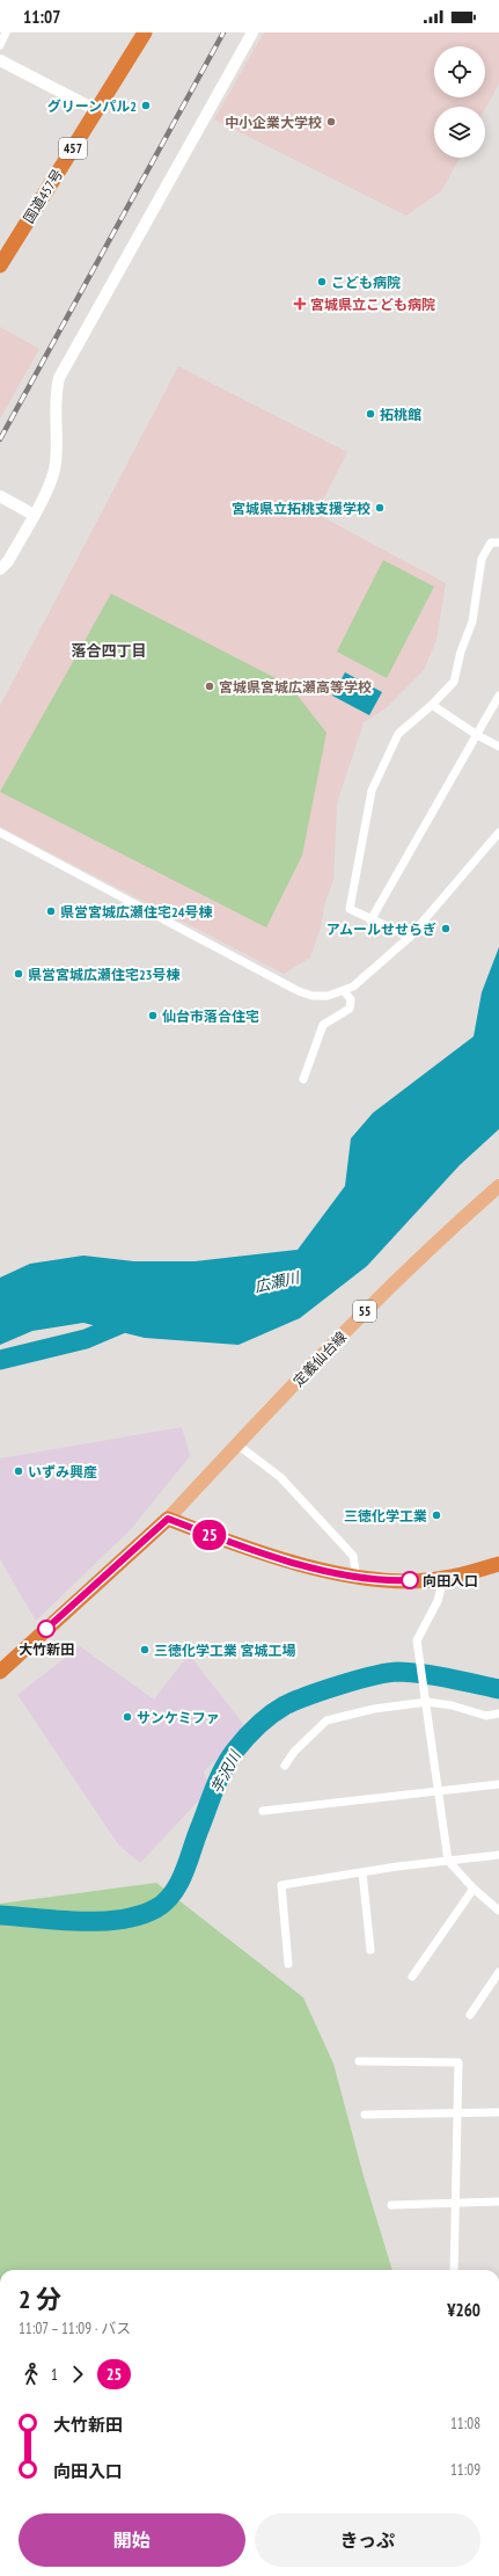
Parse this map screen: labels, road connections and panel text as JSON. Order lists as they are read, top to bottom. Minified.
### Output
{"streets":{"highway":["457","国道457号"],"main road":["55","定義仙台線"]},"districts":["落合四丁目"],"water":["広瀬川","芋沢川"],"places":{"other":["グリーンパル2","中小企業大学校","こども病院","拓桃館","宮城県立拓桃支援学校","宮城県宮城広瀬高等学校","県営宮城広瀬住宅24号棟","アムールせせらぎ","県営宮城広瀬住宅23号棟","仙台市落合住宅","いずみ興産","三徳化学工業","向田入口","大竹新田","三徳化学工業 宮城工場","サンケミファ"],"health":["宮城県立こども病院"]},"lines":["bus line 25"],"page":{"status":"11:07","on_map":"25","heading":["2 分","11:07 – 11:09 · バス","¥260"],"legs":["1","25"],"list":[{"name":"大竹新田","value":"11:08"},{"name":"向田入口","value":"11:09"}],"buttons":["開始","きっぷ"]}}
